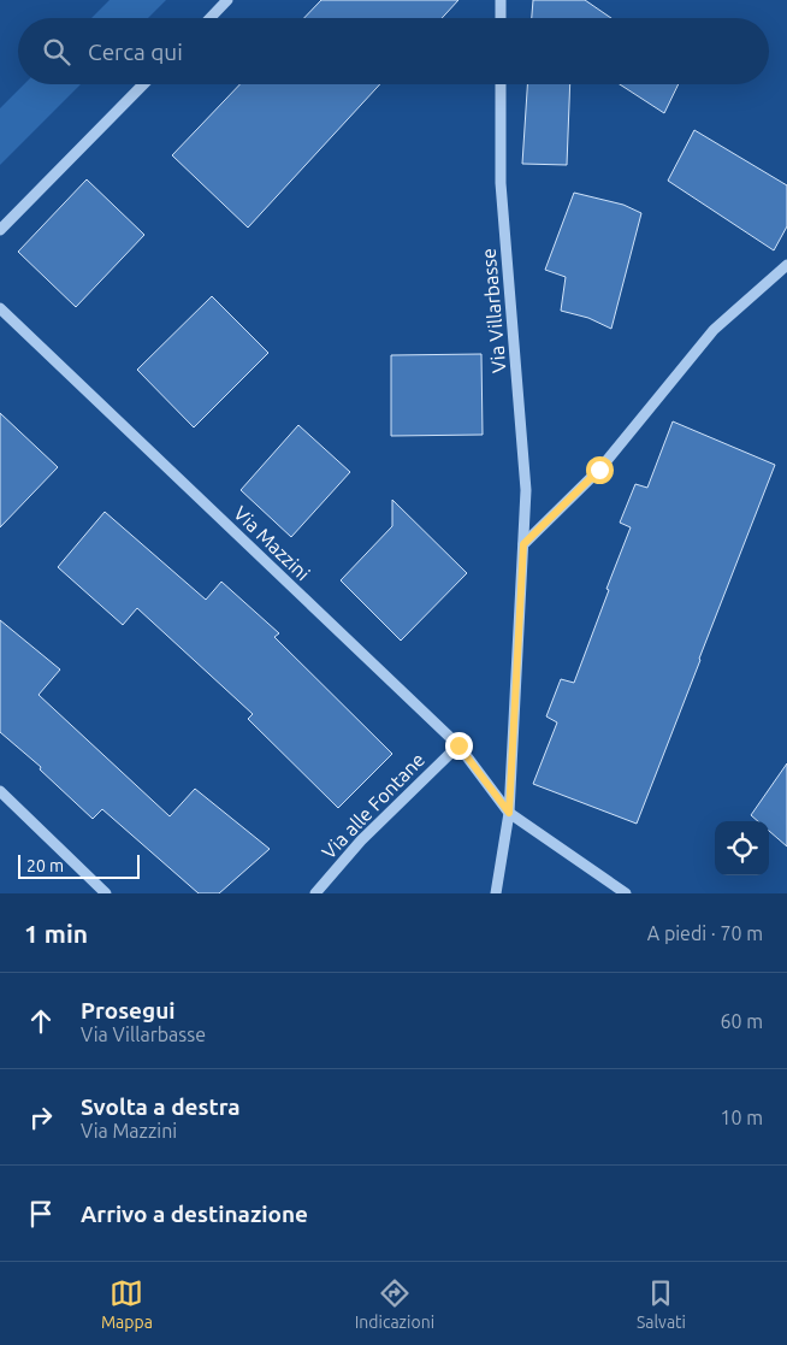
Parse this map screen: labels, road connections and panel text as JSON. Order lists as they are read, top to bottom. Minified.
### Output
{"streets":{"street":["Via Villarbasse","Via Mazzini","Via alle Fontane"]},"crossings":[["Via Villarbasse","Via Mazzini"],["Via Mazzini","Via alle Fontane"]],"scale_bar":"20 m","page":{"search":"Cerca qui","scale":"20 m","heading":["1 min","A piedi · 70 m"],"list":[["Prosegui","Via Villarbasse","60 m"],["Svolta a destra","Via Mazzini","10 m"],"Arrivo a destinazione"],"nav":["Mappa","Indicazioni","Salvati"]}}
